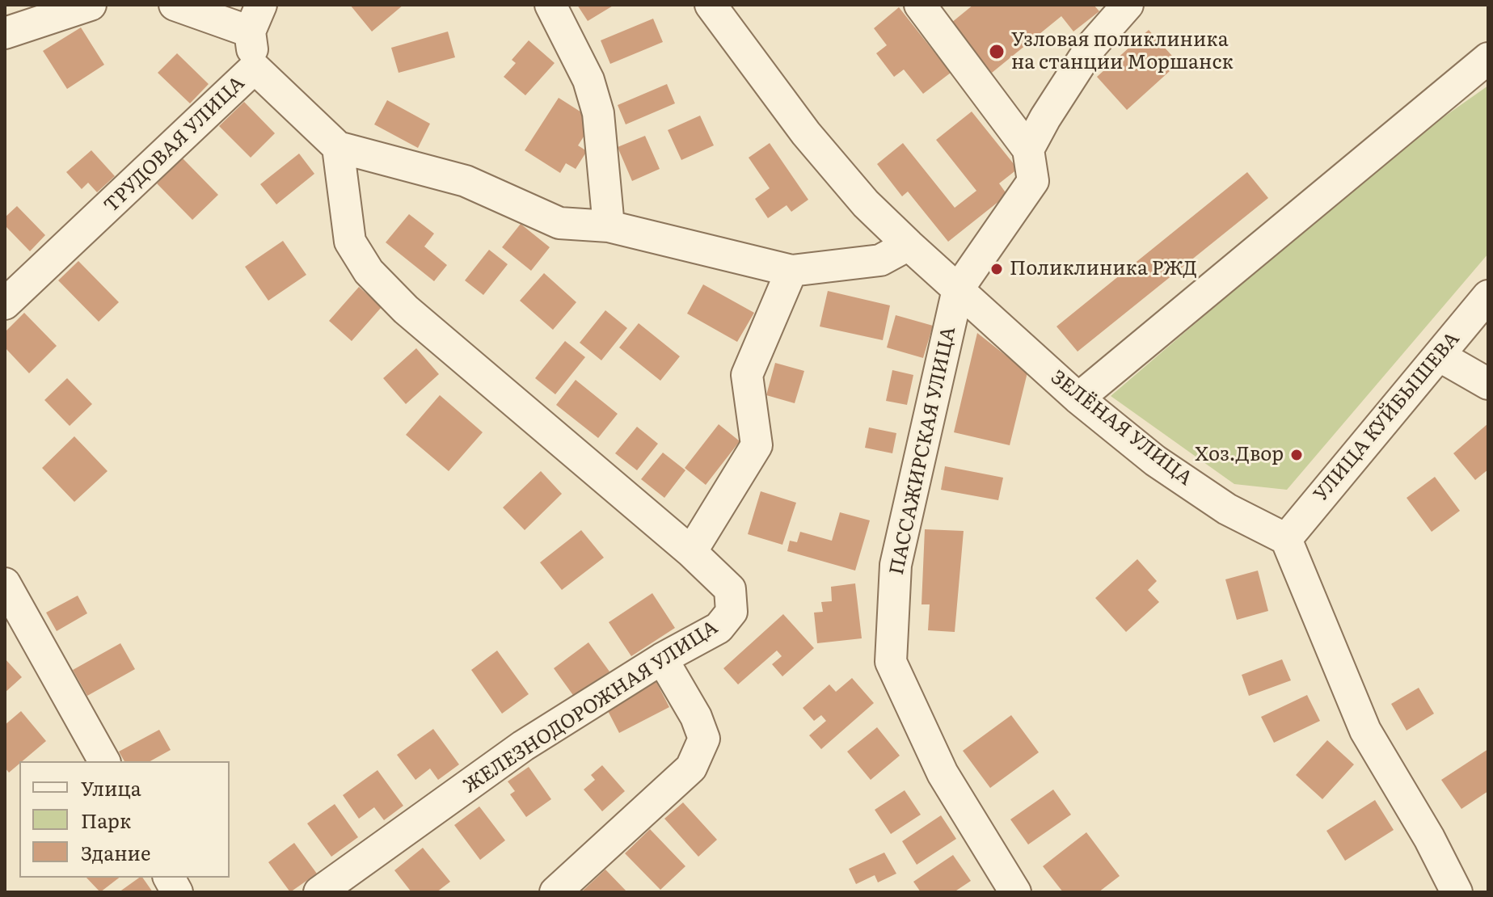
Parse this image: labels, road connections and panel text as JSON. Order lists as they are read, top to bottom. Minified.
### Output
{"streets":{"street":["ТРУДОВАЯ УЛИЦА","УЛИЦА КУЙБЫШЕВА","ЗЕЛЁНАЯ УЛИЦА","ПАССАЖИРСКАЯ УЛИЦА","ЖЕЛЕЗНОДОРОЖНАЯ УЛИЦА"]},"crossings":[["ТРУДОВАЯ УЛИЦА","ЖЕЛЕЗНОДОРОЖНАЯ УЛИЦА"],["УЛИЦА КУЙБЫШЕВА","ЗЕЛЁНАЯ УЛИЦА"],["ЗЕЛЁНАЯ УЛИЦА","ПАССАЖИРСКАЯ УЛИЦА"]],"places":["Узловая поликлиника на станции Моршанск","Поликлиника РЖД","Хоз.Двор"],"legend":["Улица","Парк","Здание"]}
